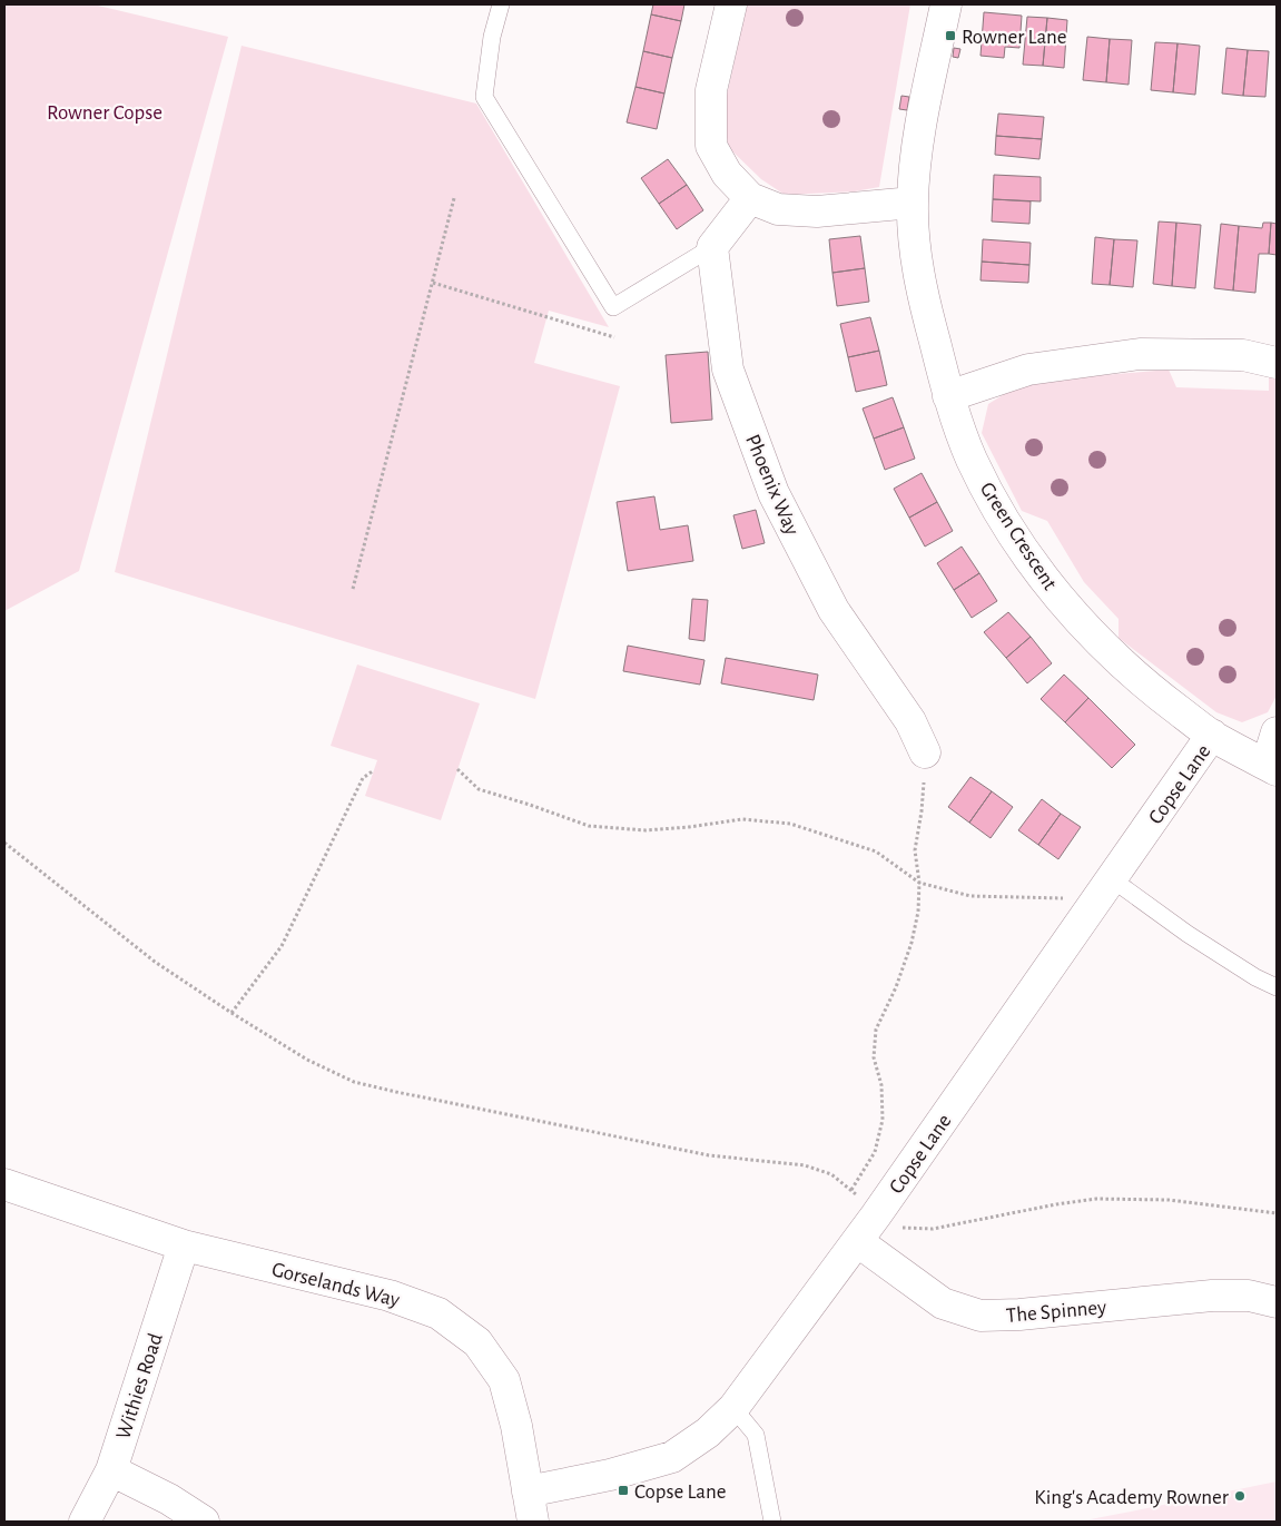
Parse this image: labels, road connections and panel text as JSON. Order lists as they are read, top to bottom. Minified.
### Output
{"streets":{"street":["Phoenix Way","Green Crescent","Copse Lane","Gorselands Way","The Spinney","Withies Road"]},"crossings":[["Green Crescent","Copse Lane"],["Copse Lane","Gorselands Way"],["Copse Lane","The Spinney"],["Gorselands Way","Withies Road"]],"parks":["Rowner Copse"],"places":{"transit":["Rowner Lane","Copse Lane"],"other":["King's Academy Rowner"]}}
